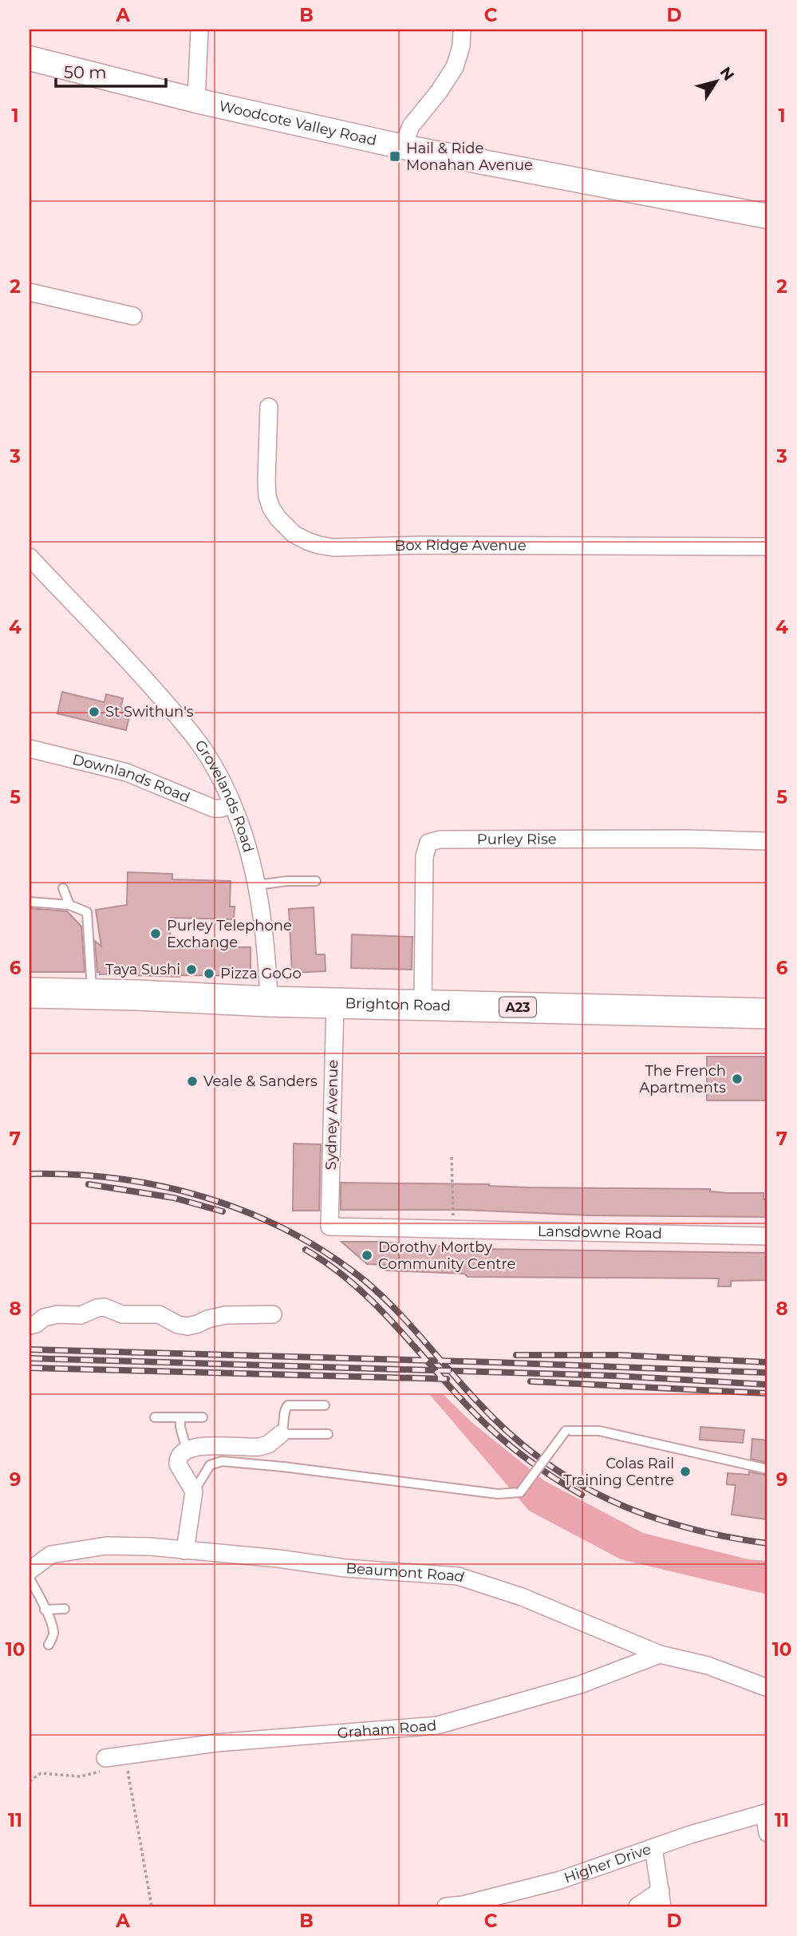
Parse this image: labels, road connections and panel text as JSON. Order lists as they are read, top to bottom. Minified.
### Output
{"streets":{"highway":["Brighton Road","A23"],"street":["Woodcote Valley Road","Box Ridge Avenue","Downlands Road","Grovelands Road","Purley Rise","Sydney Avenue","Lansdowne Road","Beaumont Road","Graham Road","Higher Drive"]},"crossings":[["Downlands Road","Grovelands Road"],["Grovelands Road","Brighton Road"],["Purley Rise","Brighton Road"],["Brighton Road","Sydney Avenue"],["Sydney Avenue","Lansdowne Road"],["Beaumont Road","Graham Road"]],"places":{"transit":["Hail & Ride Monahan Avenue"],"other":["St Swithun's","Purley Telephone Exchange","Taya Sushi","Pizza GoGo","The French Apartments","Veale & Sanders","Dorothy Mortby Community Centre","Colas Rail Training Centre"]},"scale_bar":"50 m","north":"top right","grid":{"columns":["A","B","C","D"],"rows":["1","2","3","4","5","6","7","8","9","10","11"]}}
